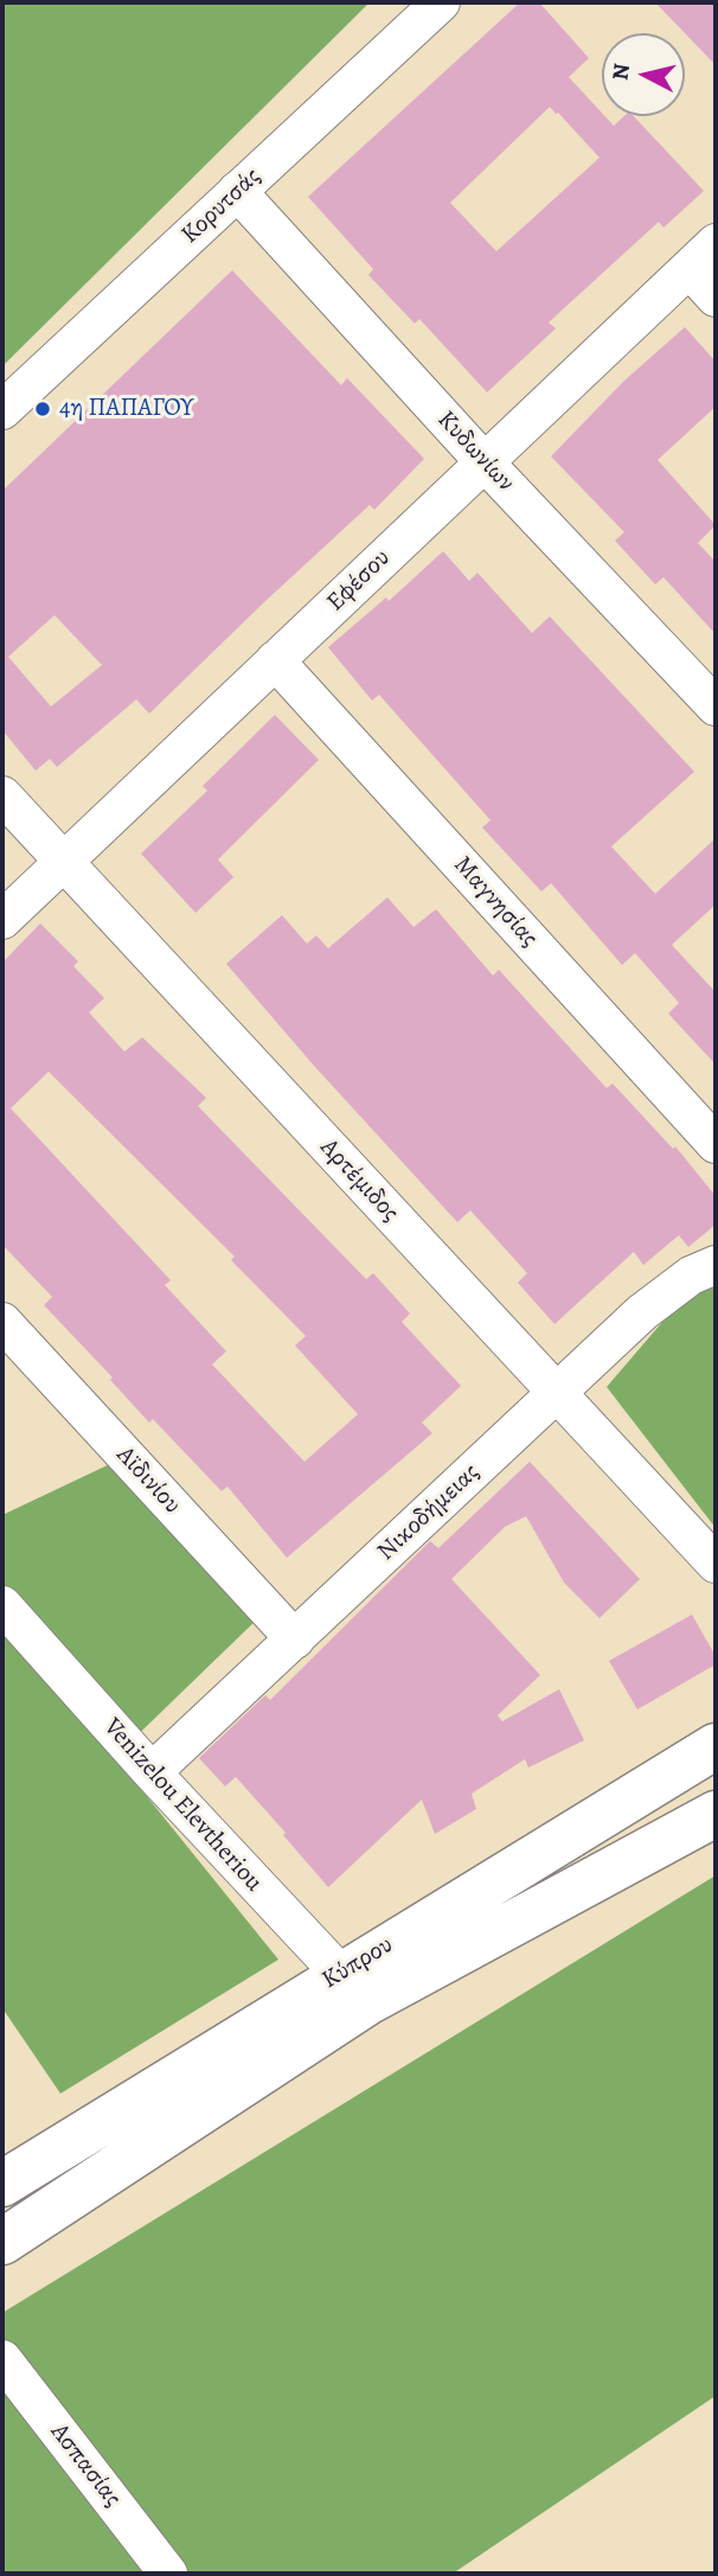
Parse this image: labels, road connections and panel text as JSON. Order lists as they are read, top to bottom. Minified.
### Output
{"streets":{"street":["Κορυτσάς","Κυδωνίων","Εφέσου","Μαγνησίας","Αρτέμιδος","Αϊδινίου","Νικοδήμειας","Venizelou Elevtheriou","Κύπρου","Ασπασίας"]},"crossings":[["Κορυτσάς","Κυδωνίων"],["Κυδωνίων","Εφέσου"],["Εφέσου","Μαγνησίας"],["Εφέσου","Αρτέμιδος"],["Αρτέμιδος","Νικοδήμειας"],["Αϊδινίου","Νικοδήμειας"],["Νικοδήμειας","Venizelou Elevtheriou"],["Venizelou Elevtheriou","Κύπρου"]],"places":["4η ΠΑΠΑΓΟΥ"],"north":"left"}
